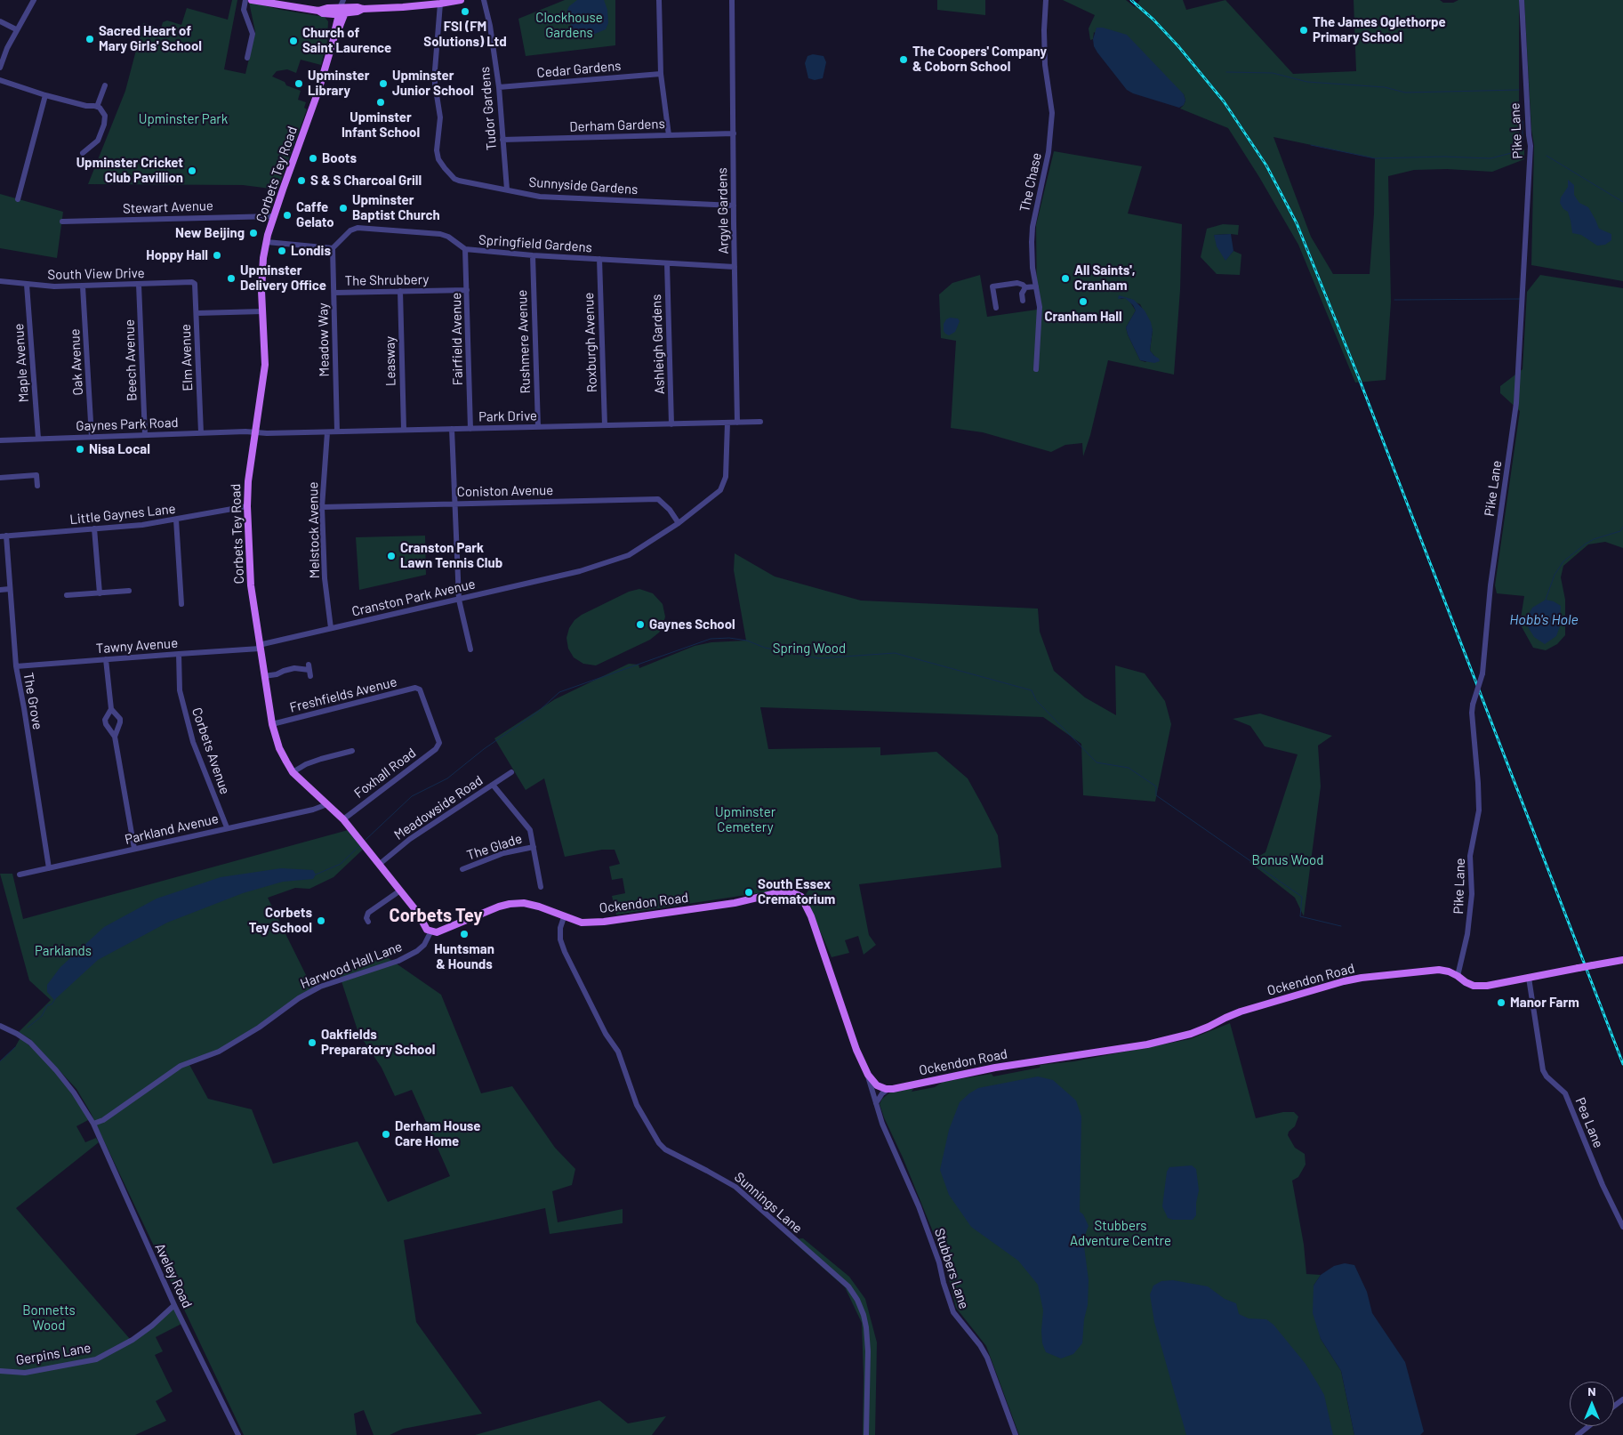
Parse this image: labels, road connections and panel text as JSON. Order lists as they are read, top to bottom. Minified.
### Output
{"streets":{"main road":["Corbets Tey Road","Ockendon Road"],"street":["Cedar Gardens","Tudor Gardens","Derham Gardens","Pike Lane","The Chase","Sunnyside Gardens","Stewart Avenue","Argyle Gardens","Springfield Gardens","South View Drive","The Shrubbery","Fairfield Avenue","Meadow Way","Rushmere Avenue","Roxburgh Avenue","Ashleigh Gardens","Elm Avenue","Beech Avenue","Leasway","Oak Avenue","Maple Avenue","Park Drive","Gaynes Park Road","Coniston Avenue","Little Gaynes Lane","Melstock Avenue","Cranston Park Avenue","Tawny Avenue","Freshfields Avenue","The Grove","Corbets Avenue","Foxhall Road","Meadowside Road","Parkland Avenue","The Glade","Harwood Hall Lane","Pea Lane","Sunnings Lane","Stubbers Lane","Aveley Road","Gerpins Lane"]},"crossings":[["Cedar Gardens","Tudor Gardens"],["Tudor Gardens","Derham Gardens"],["Tudor Gardens","Sunnyside Gardens"],["Derham Gardens","Argyle Gardens"],["Pike Lane","Ockendon Road"],["Corbets Tey Road","Stewart Avenue"],["Corbets Tey Road","Park Drive"],["Corbets Tey Road","Gaynes Park Road"],["Corbets Tey Road","Little Gaynes Lane"],["Corbets Tey Road","Cranston Park Avenue"],["Corbets Tey Road","Tawny Avenue"],["Corbets Tey Road","Freshfields Avenue"],["Corbets Tey Road","Foxhall Road"],["Corbets Tey Road","Meadowside Road"],["Corbets Tey Road","Parkland Avenue"],["Corbets Tey Road","Ockendon Road"],["Corbets Tey Road","Harwood Hall Lane"],["Sunnyside Gardens","Argyle Gardens"],["Argyle Gardens","Springfield Gardens"],["Argyle Gardens","Park Drive"],["Springfield Gardens","Fairfield Avenue"],["Springfield Gardens","Meadow Way"],["Springfield Gardens","Rushmere Avenue"],["Springfield Gardens","Roxburgh Avenue"],["Springfield Gardens","Ashleigh Gardens"],["South View Drive","Elm Avenue"],["South View Drive","Beech Avenue"],["South View Drive","Oak Avenue"],["South View Drive","Maple Avenue"],["The Shrubbery","Fairfield Avenue"],["The Shrubbery","Meadow Way"],["The Shrubbery","Leasway"],["Fairfield Avenue","Park Drive"],["Meadow Way","Park Drive"],["Rushmere Avenue","Park Drive"],["Roxburgh Avenue","Park Drive"],["Ashleigh Gardens","Park Drive"],["Elm Avenue","Gaynes Park Road"],["Beech Avenue","Gaynes Park Road"],["Leasway","Park Drive"],["Oak Avenue","Gaynes Park Road"],["Maple Avenue","Gaynes Park Road"],["Park Drive","Gaynes Park Road"],["Park Drive","Melstock Avenue"],["Park Drive","Cranston Park Avenue"],["Coniston Avenue","Melstock Avenue"],["Coniston Avenue","Cranston Park Avenue"],["Little Gaynes Lane","The Grove"],["Melstock Avenue","Cranston Park Avenue"],["Cranston Park Avenue","Tawny Avenue"],["Tawny Avenue","The Grove"],["Tawny Avenue","Corbets Avenue"],["Freshfields Avenue","Foxhall Road"],["The Grove","Parkland Avenue"],["Corbets Avenue","Parkland Avenue"],["Ockendon Road","Harwood Hall Lane"],["Ockendon Road","Pea Lane"],["Ockendon Road","Sunnings Lane"],["Ockendon Road","Stubbers Lane"],["Harwood Hall Lane","Aveley Road"],["Aveley Road","Gerpins Lane"]],"districts":["Corbets Tey"],"water":["Hobb's Hole"],"parks":["Clockhouse Gardens","Upminster Park","Spring Wood","Upminster Cemetery","Bonus Wood","Parklands","Stubbers Adventure Centre","Bonnetts Wood"],"places":["FSI (FM Solutions) Ltd","The James Oglethorpe Primary School","Sacred Heart of Mary Girls' School","Church of Saint Laurence","The Coopers' Company & Coborn School","Upminster Library","Upminster Junior School","Upminster Infant School","Boots","Upminster Cricket Club Pavillion","S & S Charcoal Grill","Upminster Baptist Church","Caffe Gelato","New Beijing","Londis","Hoppy Hall","Upminster Delivery Office","All Saints', Cranham","Cranham Hall","Nisa Local","Cranston Park Lawn Tennis Club","Gaynes School","South Essex Crematorium","Corbets Tey School","Huntsman & Hounds","Manor Farm","Oakfields Preparatory School","Derham House Care Home"],"north":"top"}
